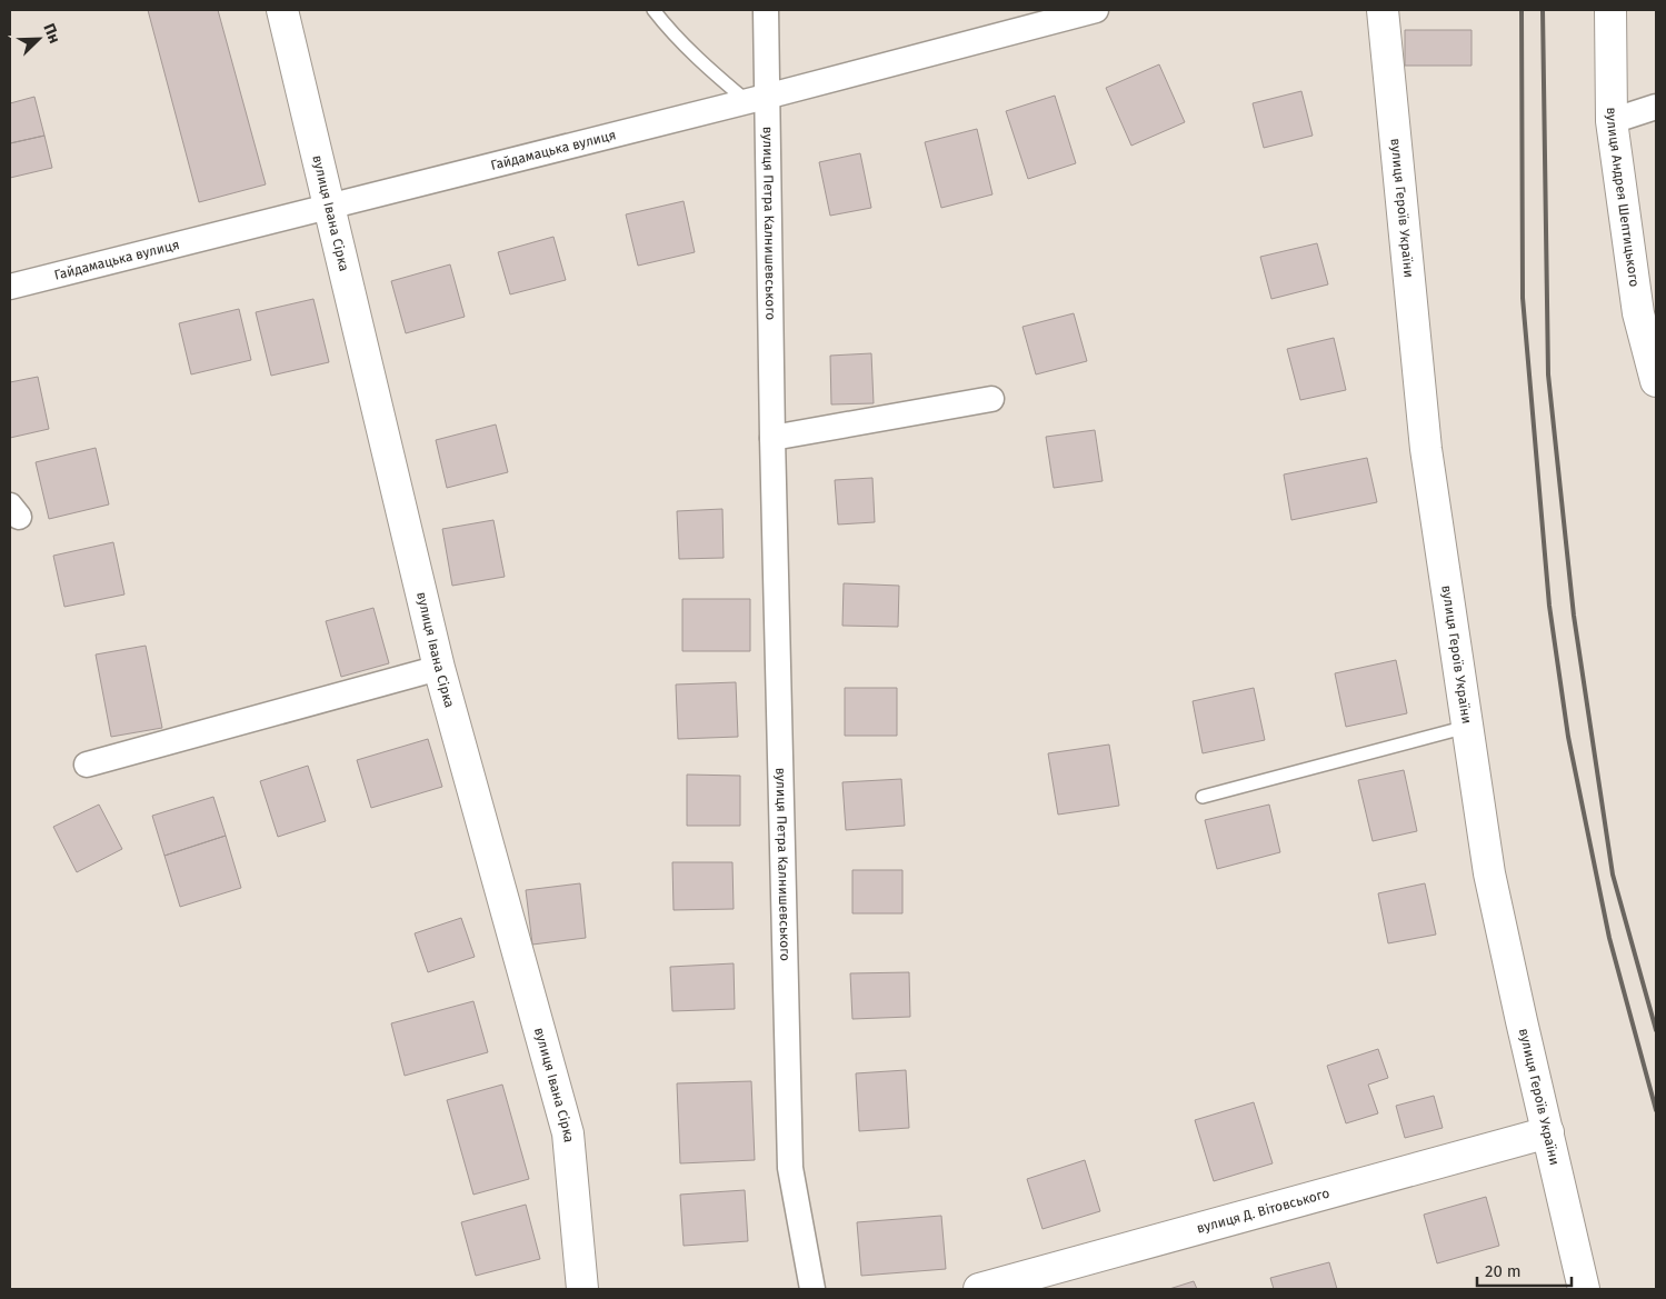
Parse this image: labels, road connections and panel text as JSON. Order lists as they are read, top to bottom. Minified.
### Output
{"streets":{"street":["Гайдамацька вулиця","вулиця Андрея Шептицького","вулиця Героїв України","вулиця Івана Сірка","вулиця Петра Калнишевського","вулиця Д. Вітовського"]},"crossings":[["Гайдамацька вулиця","вулиця Івана Сірка"],["Гайдамацька вулиця","вулиця Петра Калнишевського"],["вулиця Героїв України","вулиця Д. Вітовського"]],"scale_bar":"20 m","north":"top right"}
